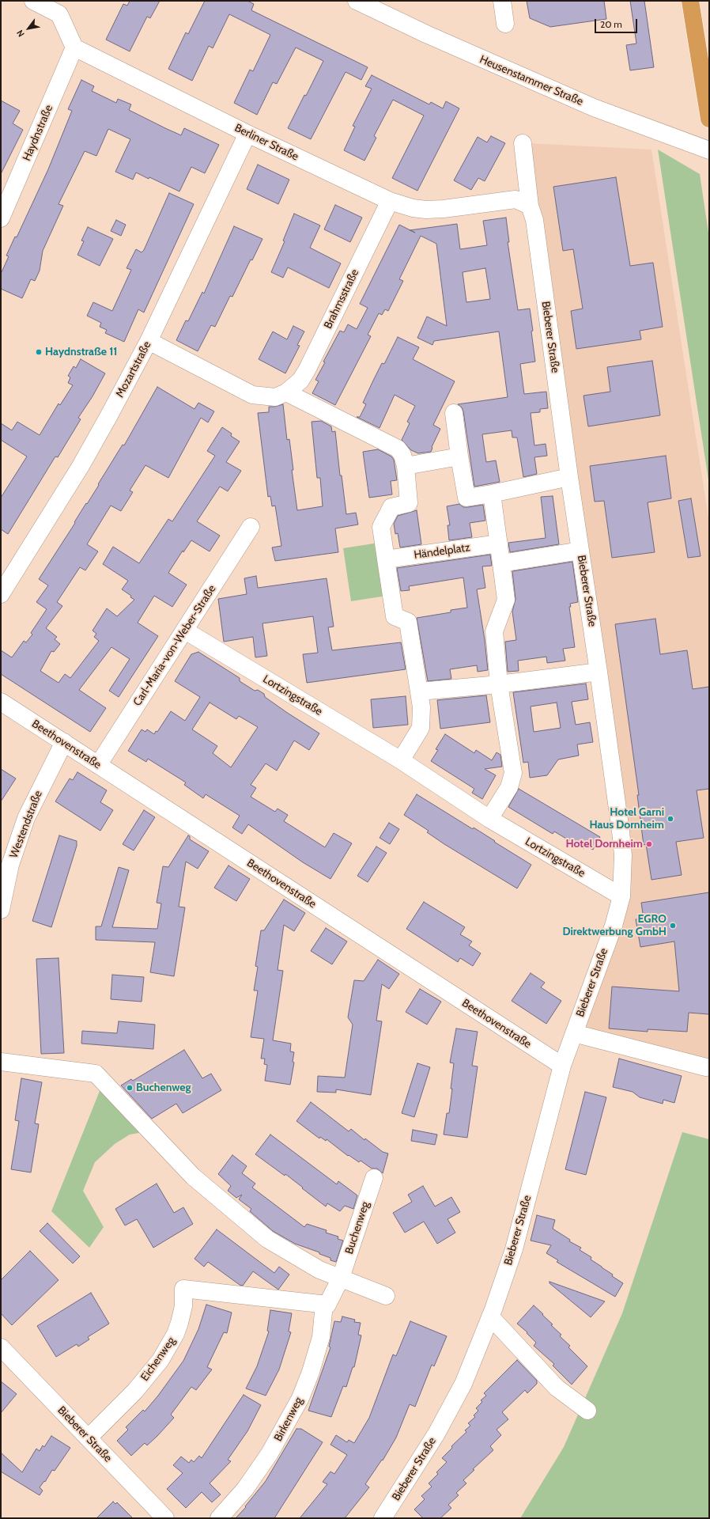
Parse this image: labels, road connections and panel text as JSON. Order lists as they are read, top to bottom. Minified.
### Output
{"streets":{"street":["Heusenstammer Straße","Haydnstraße","Berliner Straße","Brahmsstraße","Bieberer Straße","Mozartstraße","Händelplatz","Carl-Maria-von-Weber-Straße","Lortzingstraße","Beethovenstraße","Westendstraße","Buchenweg","Eichenweg","Birkenweg"]},"crossings":[["Haydnstraße","Berliner Straße"],["Berliner Straße","Brahmsstraße"],["Berliner Straße","Bieberer Straße"],["Berliner Straße","Mozartstraße"],["Brahmsstraße","Mozartstraße"],["Bieberer Straße","Lortzingstraße"],["Bieberer Straße","Beethovenstraße"],["Bieberer Straße","Eichenweg"],["Carl-Maria-von-Weber-Straße","Lortzingstraße"],["Carl-Maria-von-Weber-Straße","Beethovenstraße"],["Beethovenstraße","Westendstraße"],["Buchenweg","Eichenweg"],["Buchenweg","Birkenweg"],["Eichenweg","Birkenweg"]],"places":["Haydnstraße 11","Hotel Garni Haus Dornheim","Hotel Dornheim","EGRO Direktwerbung GmbH","Buchenweg"],"scale_bar":"20 m","north":"bottom left"}
